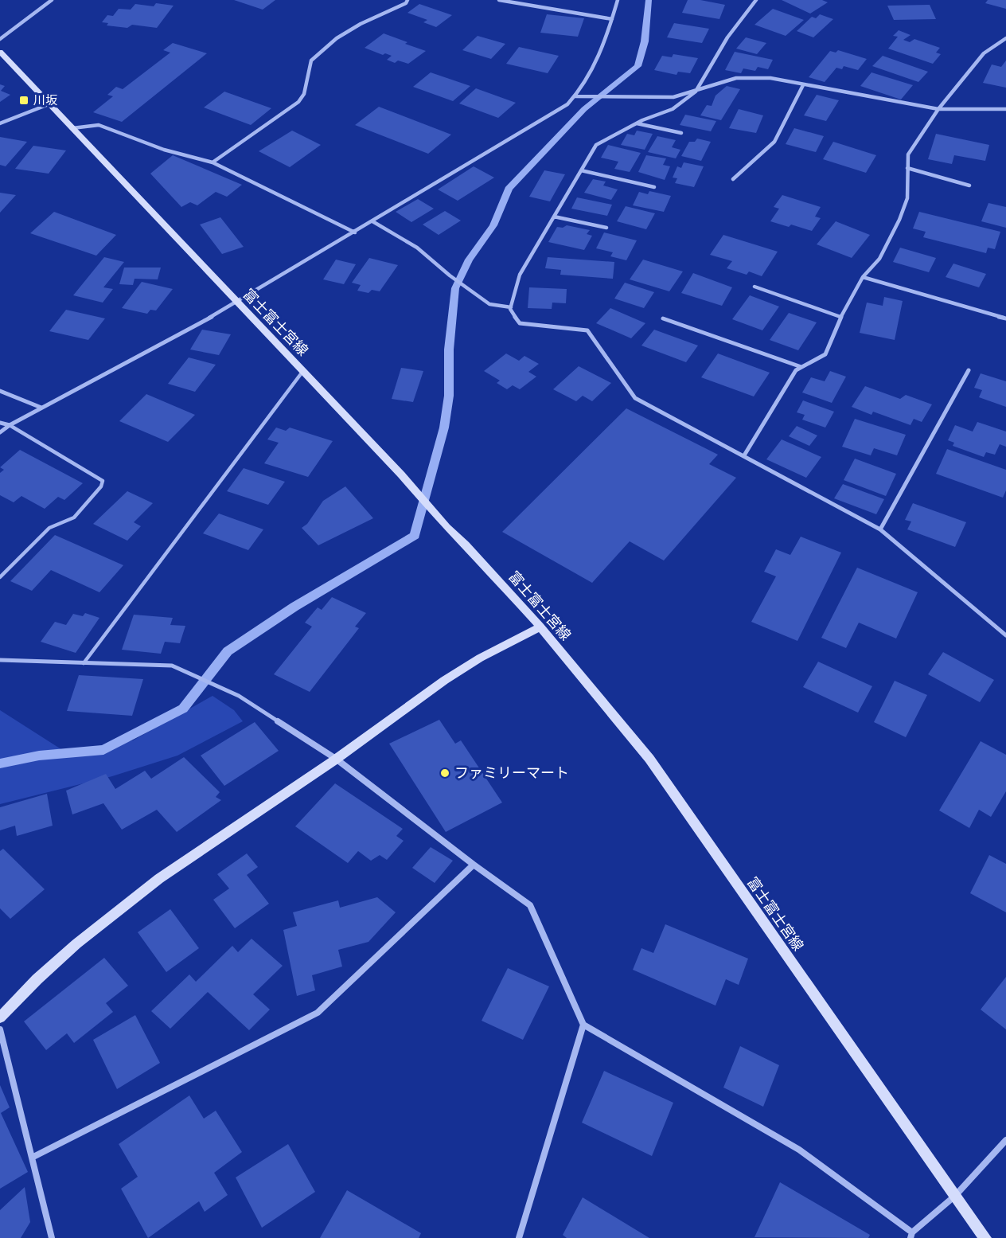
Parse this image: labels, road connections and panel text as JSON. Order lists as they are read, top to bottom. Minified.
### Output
{"streets":{"main road":["富士富士宮線"]},"places":{"transit":["川坂"],"other":["ファミリーマート"]}}
